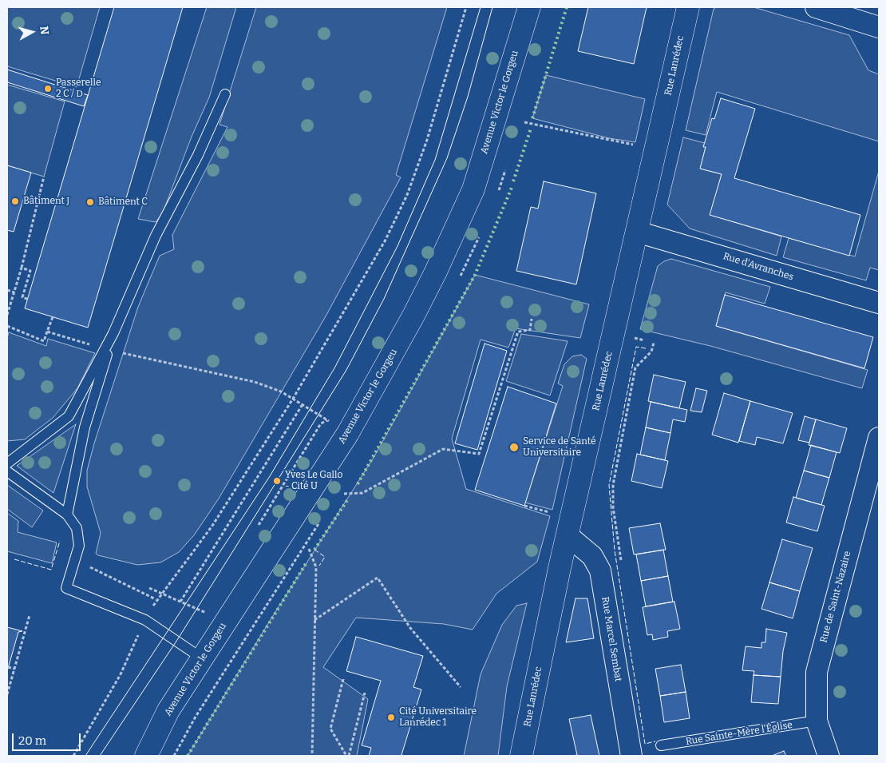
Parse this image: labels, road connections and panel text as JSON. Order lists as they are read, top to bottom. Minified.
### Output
{"streets":{"main road":["Rue Lanrédec","Avenue Victor le Gorgeu"],"street":["Rue d'Avranches","Rue de Saint-Nazaire","Rue Marcel Sembat"],"lane":["Rue Sainte-Mère l'Église"]},"crossings":[["Rue Lanrédec","Rue d'Avranches"],["Rue Lanrédec","Rue Marcel Sembat"],["Rue de Saint-Nazaire","Rue Sainte-Mère l'Église"]],"places":["Passerelle 2 C / D","Bâtiment J","Bâtiment C","Service de Santé Universitaire","Yves Le Gallo - Cité U","Cité Universitaire Lanrédec 1"],"scale_bar":"20 m","north":"right"}
